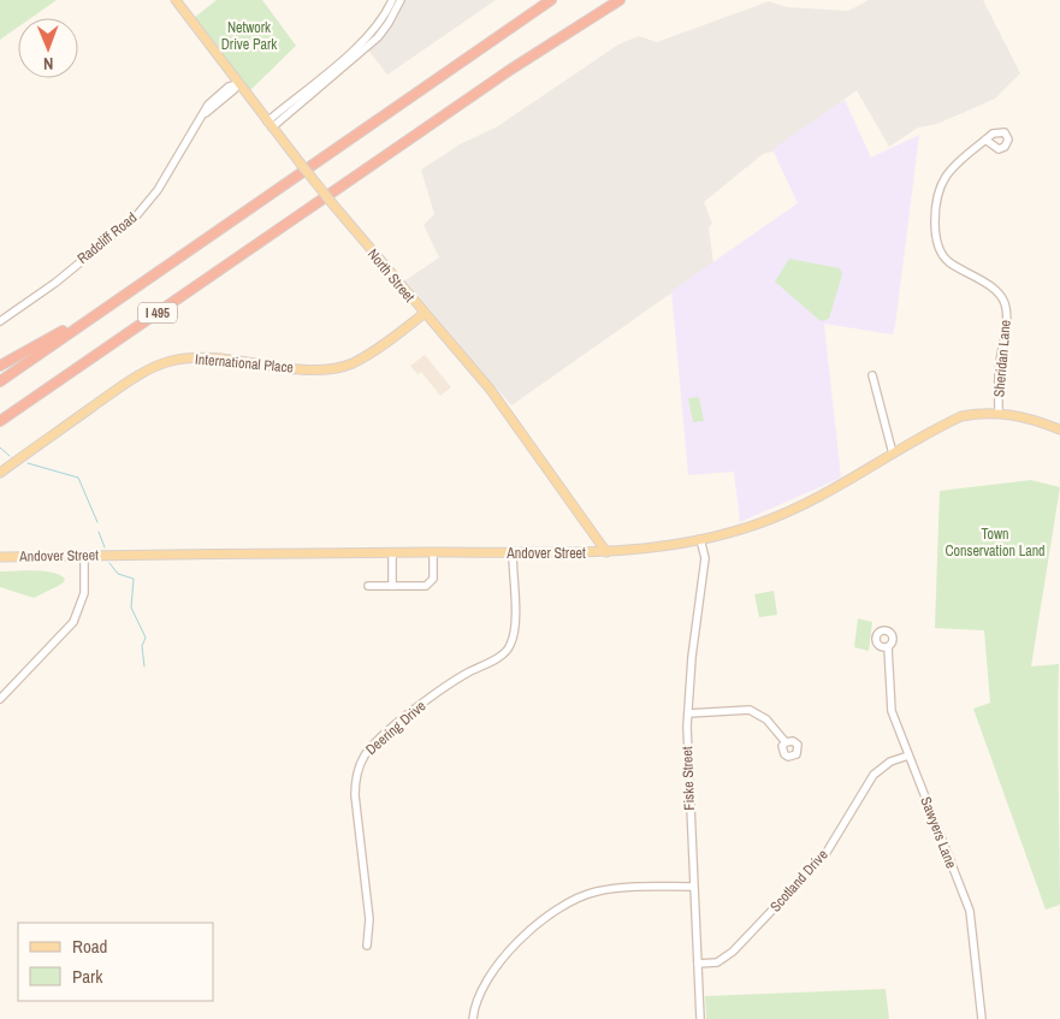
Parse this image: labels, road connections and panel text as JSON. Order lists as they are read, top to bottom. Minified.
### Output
{"streets":{"highway":["I 495"],"main road":["North Street","International Place","Andover Street"],"street":["Radcliff Road","Sheridan Lane","Deering Drive","Fiske Street","Sawyers Lane","Scotland Drive"]},"crossings":[["Radcliff Road","North Street"],["North Street","International Place"],["North Street","Andover Street"],["Sheridan Lane","Andover Street"],["Andover Street","Deering Drive"],["Andover Street","Fiske Street"],["Fiske Street","Scotland Drive"],["Sawyers Lane","Scotland Drive"]],"parks":["Network Drive Park","Town Conservation Land"],"legend":["Road","Park"],"north":"bottom"}
